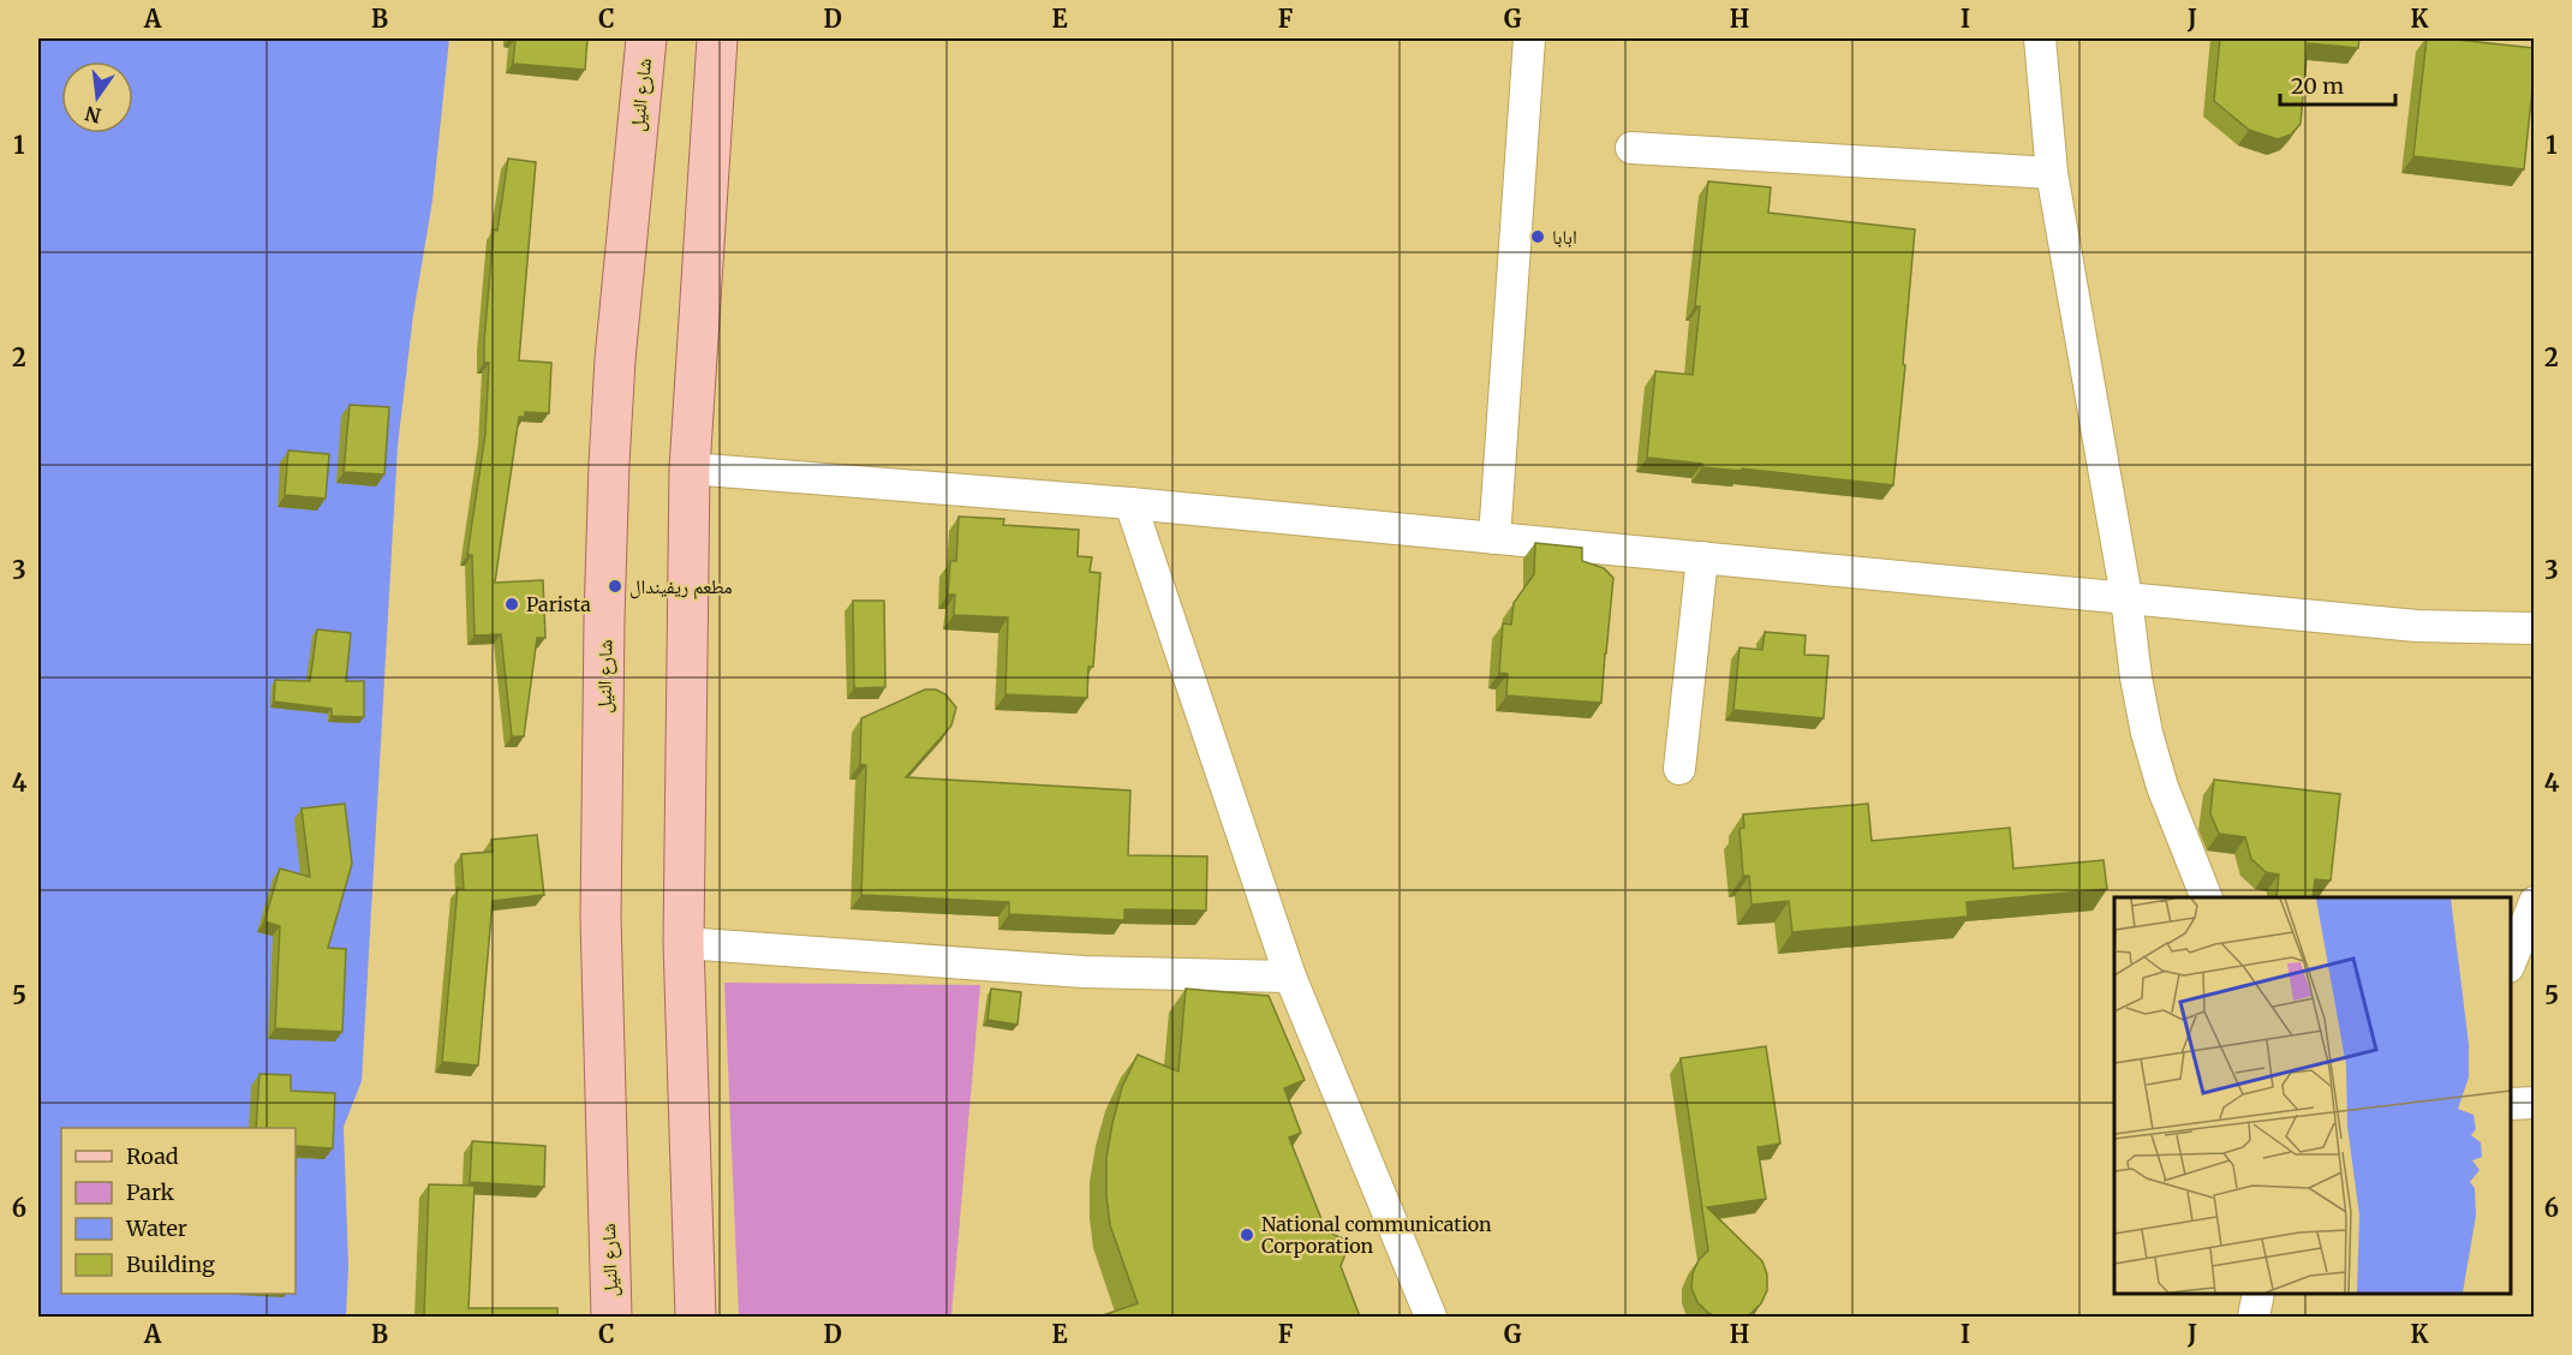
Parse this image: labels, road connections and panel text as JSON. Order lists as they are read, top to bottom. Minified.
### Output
{"streets":{"main road":["شارع النيل"]},"places":["ابابا","مطعم ريفيندال","Parista","National communication Corporation"],"legend":["Road","Park","Water","Building"],"scale_bar":"20 m","north":"bottom","grid":{"columns":["A","B","C","D","E","F","G","H","I","J","K"],"rows":["1","2","3","4","5","6"]}}
